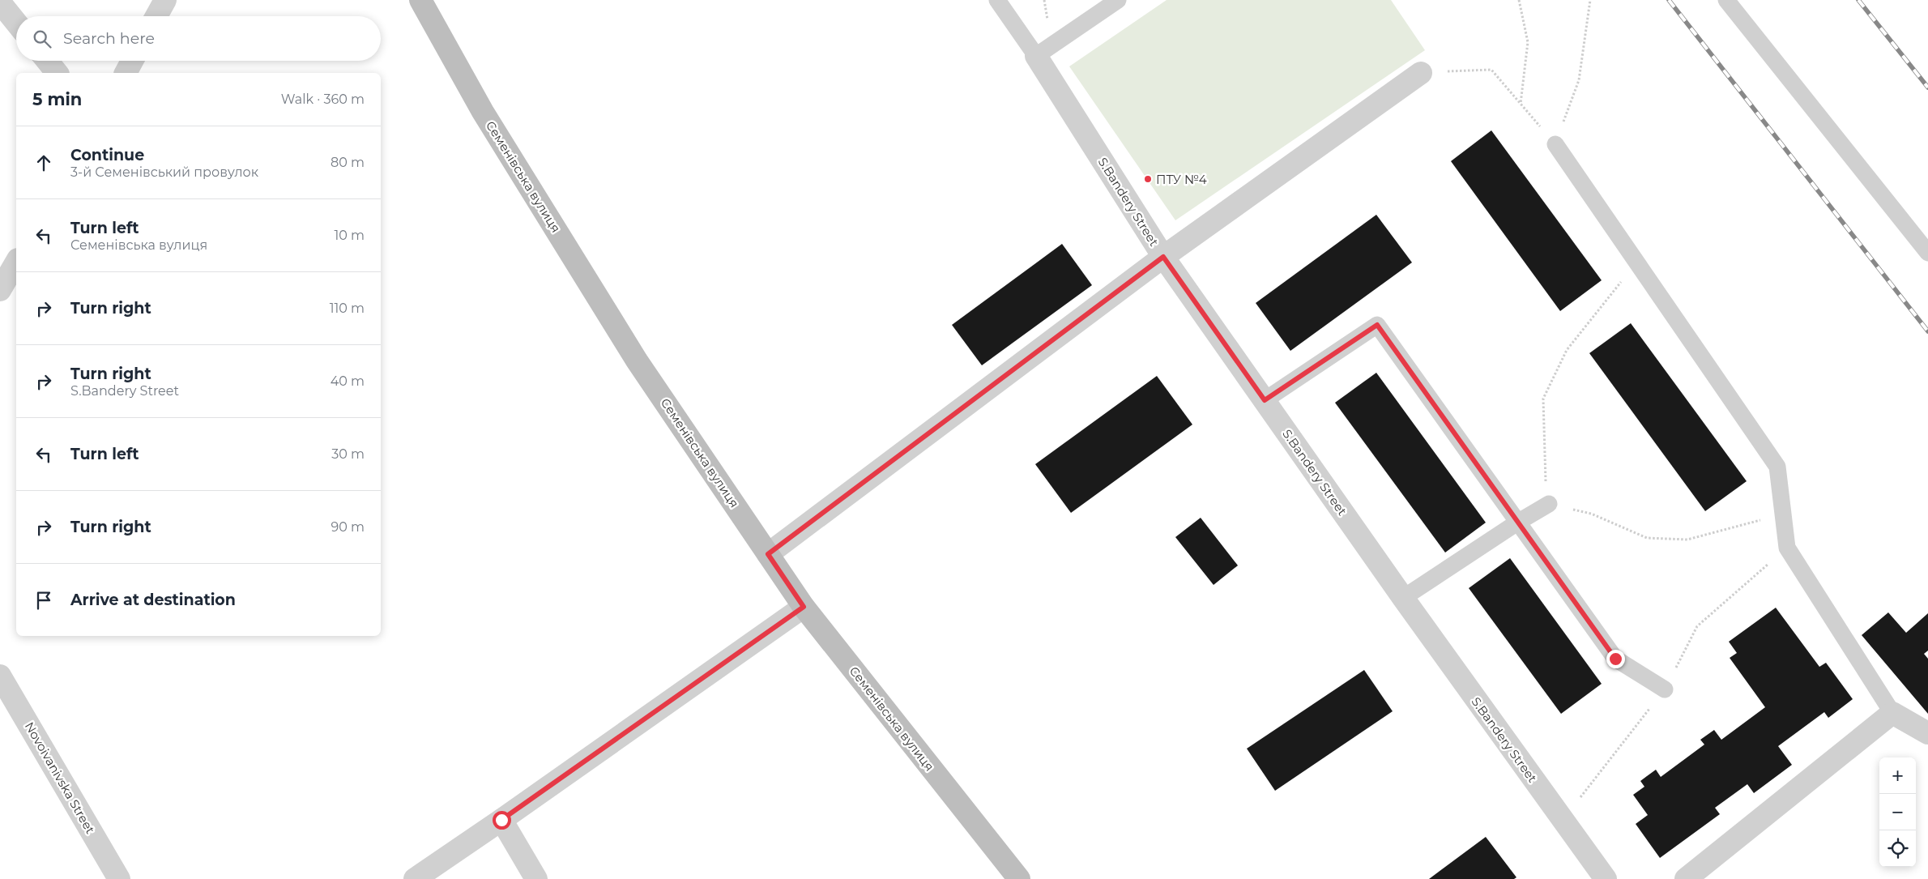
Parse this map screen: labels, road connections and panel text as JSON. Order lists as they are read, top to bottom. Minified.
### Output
{"streets":{"street":["Семенівська вулиця","S.Bandery Street","Novoivanivska Street"]},"places":["ПТУ №4"],"page":{"search":"Search here","heading":["5 min","Walk · 360 m"],"list":[["Continue","3-й Семенівський провулок","80 m"],["Turn left","Семенівська вулиця","10 m"],["Turn right","110 m"],["Turn right","S.Bandery Street","40 m"],["Turn left","30 m"],["Turn right","90 m"],"Arrive at destination"],"map_buttons":["+","−"]}}
